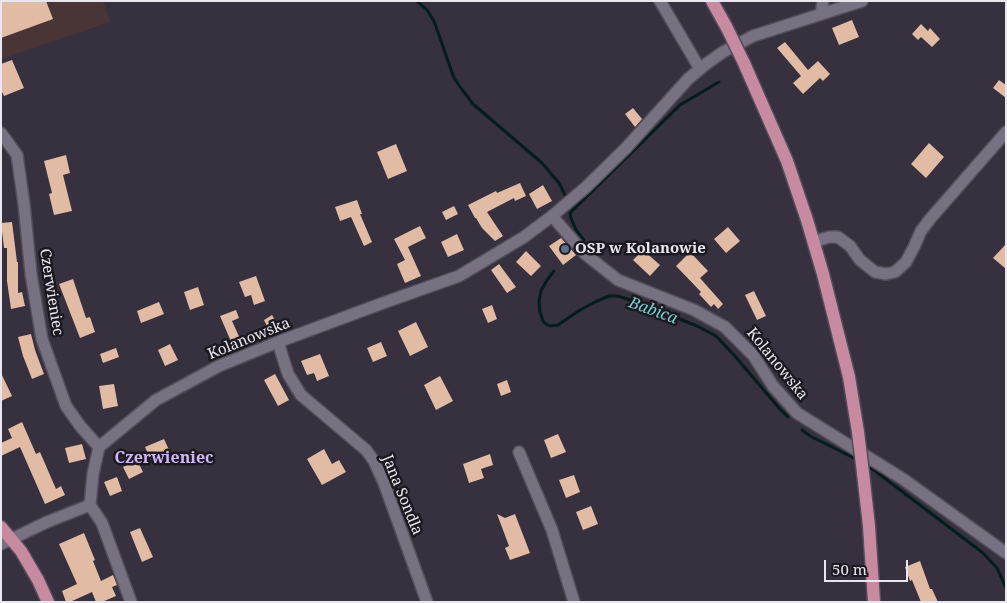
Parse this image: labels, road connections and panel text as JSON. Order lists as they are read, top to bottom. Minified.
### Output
{"streets":{"street":["Czerwieniec","Kolanowska","Jana Sondla"]},"crossings":[["Czerwieniec","Kolanowska"],["Kolanowska","Jana Sondla"]],"districts":["Czerwieniec"],"water":["Babica"],"places":["OSP w Kolanowie"],"scale_bar":"50 m"}
